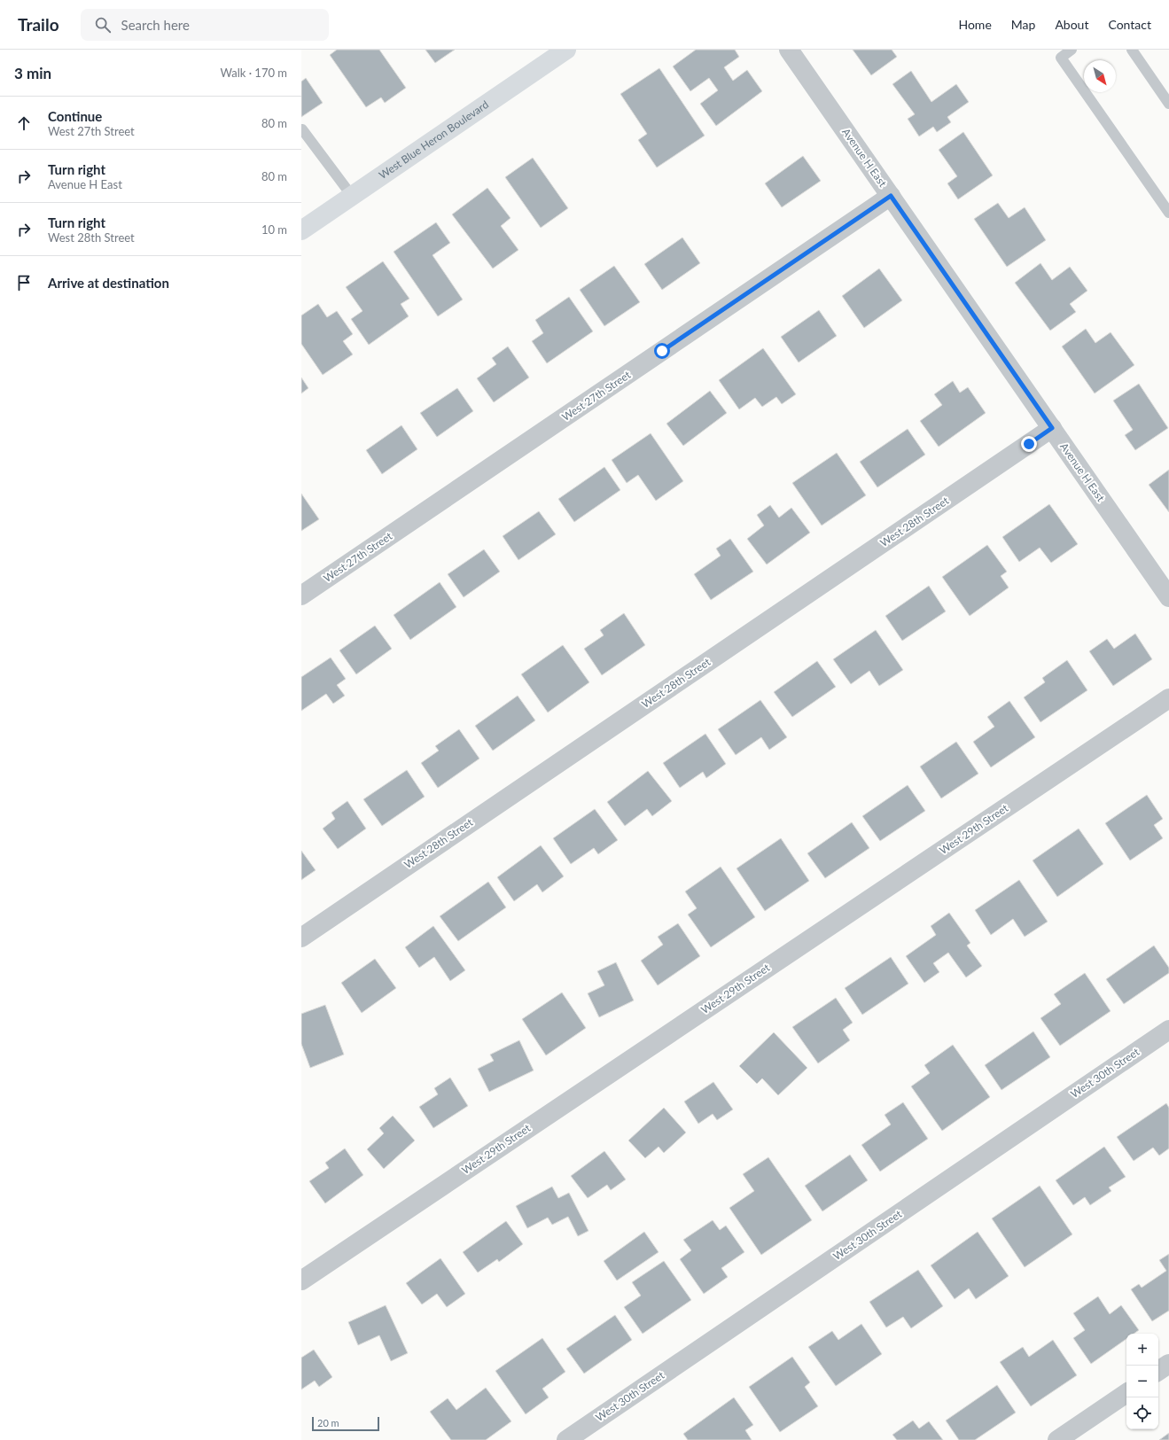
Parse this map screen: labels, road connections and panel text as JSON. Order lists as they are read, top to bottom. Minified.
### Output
{"streets":{"main road":["West Blue Heron Boulevard"],"street":["Avenue H East","West 27th Street","West 28th Street","West 29th Street","West 30th Street"]},"crossings":[["Avenue H East","West 27th Street"],["Avenue H East","West 28th Street"]],"scale_bar":"20 m","north":"bottom right","page":{"header":"Trailo","search":"Search here","nav":["Home","Map","About","Contact"],"heading":["3 min","Walk · 170 m"],"list":[["Continue","West 27th Street","80 m"],["Turn right","Avenue H East","80 m"],["Turn right","West 28th Street","10 m"],"Arrive at destination"],"map_buttons":["+","−"],"scale":"20 m"}}
